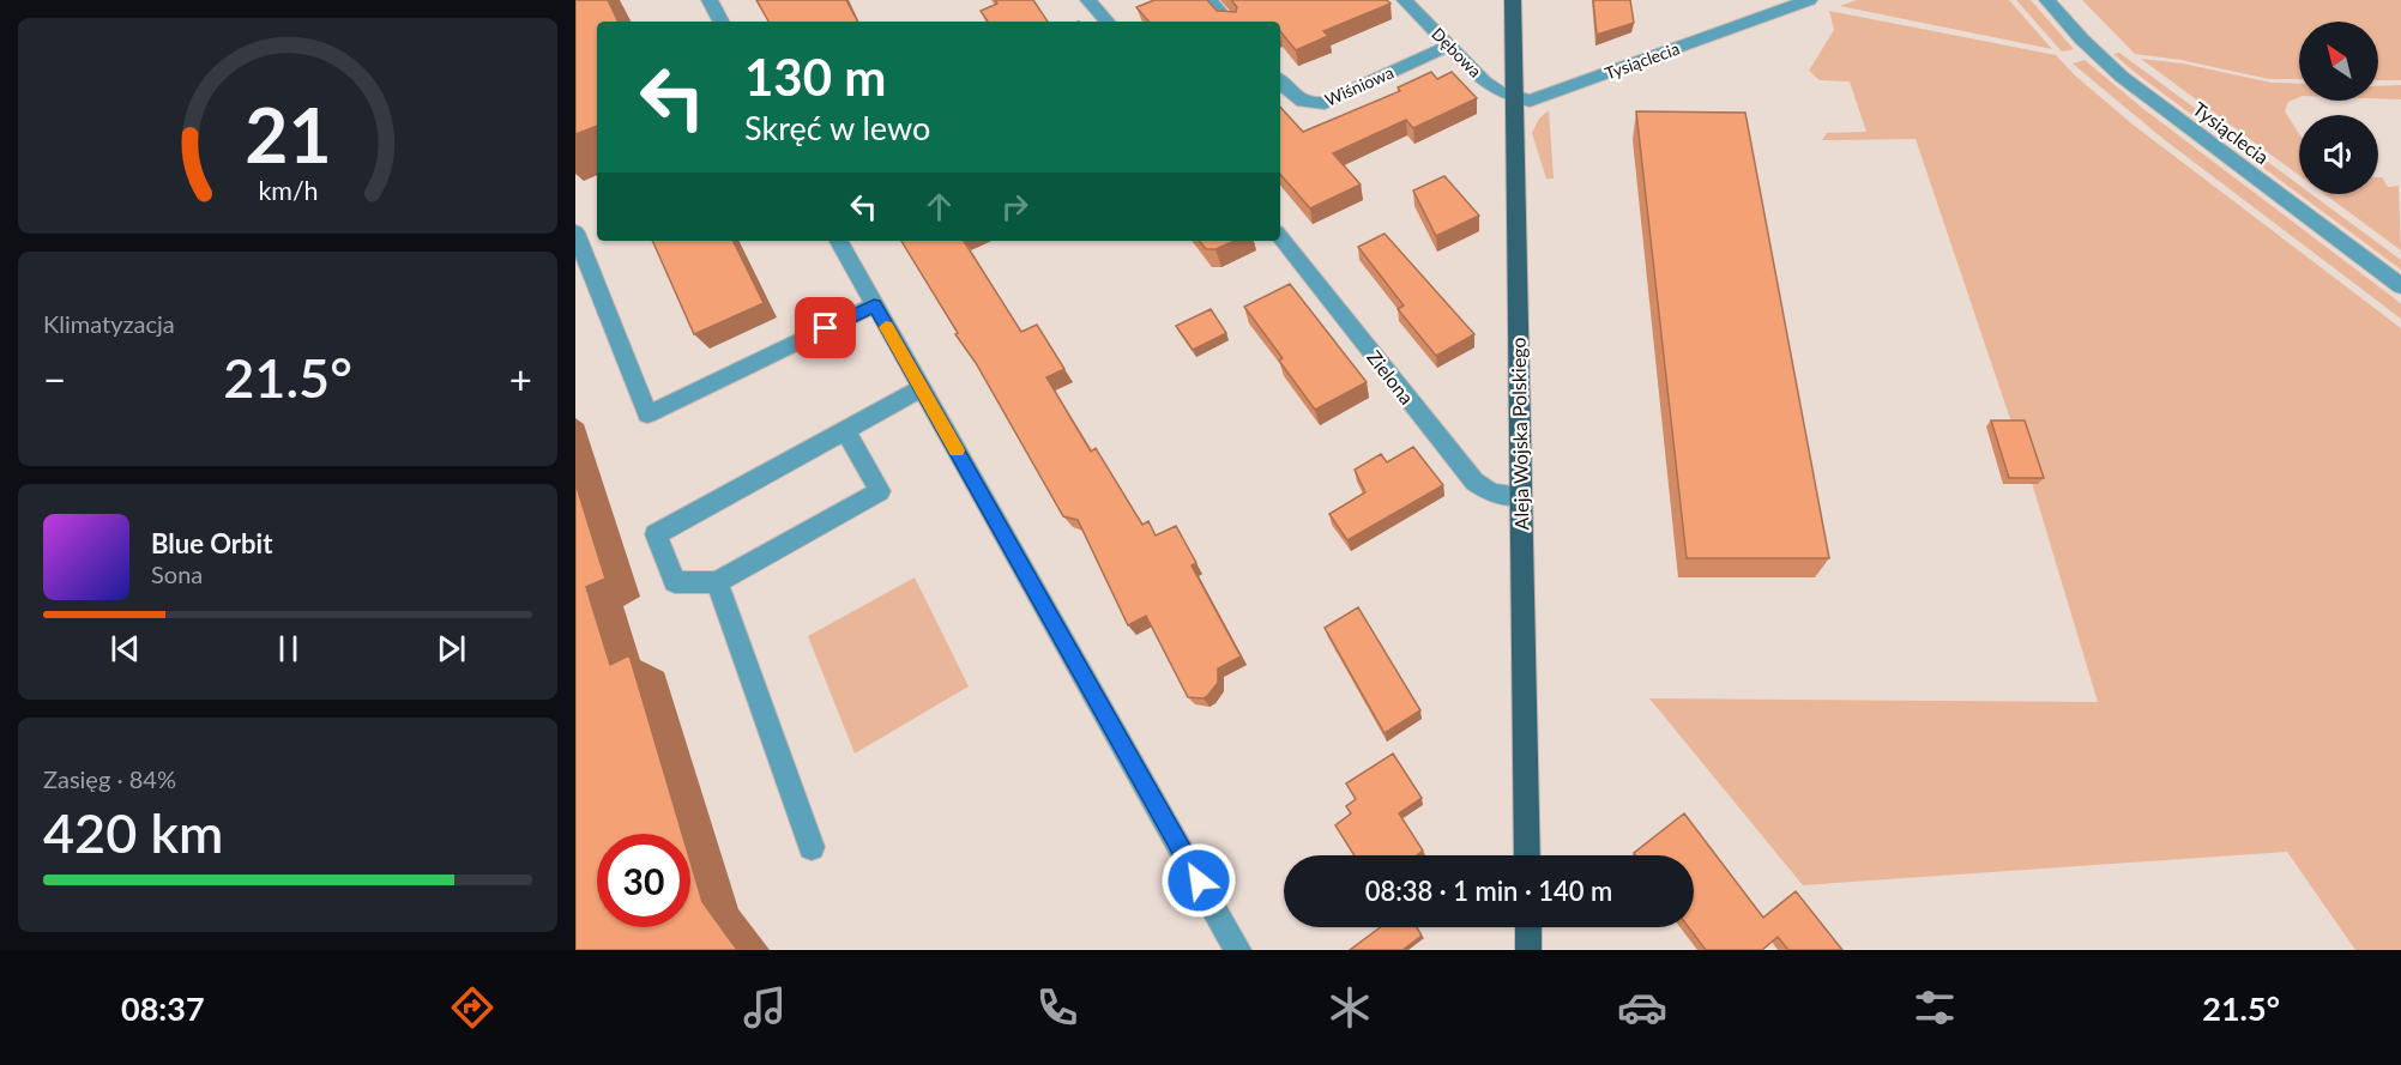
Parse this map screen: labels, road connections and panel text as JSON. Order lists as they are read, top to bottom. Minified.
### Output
{"streets":{"main road":["Aleja Wojska Polskiego"],"street":["Dębowa","Tysiąclecia","Wiśniowa","Zielona"]},"crossings":[["Dębowa","Tysiąclecia"],["Dębowa","Wiśniowa"],["Dębowa","Aleja Wojska Polskiego"],["Tysiąclecia","Aleja Wojska Polskiego"],["Zielona","Aleja Wojska Polskiego"]],"north":"top left","page":{"turn":["130 m","Skręć w lewo"],"tile":["Klimatyzacja",["Zasięg · 84%","420 km"]],"heat":["−","21.5°","+"],"song":["Blue Orbit","Sona"],"limit":"30","trip":"08:38 · 1 min · 140 m","tabs":["08:37","21.5°"],"gauge":["21","km/h"]}}
